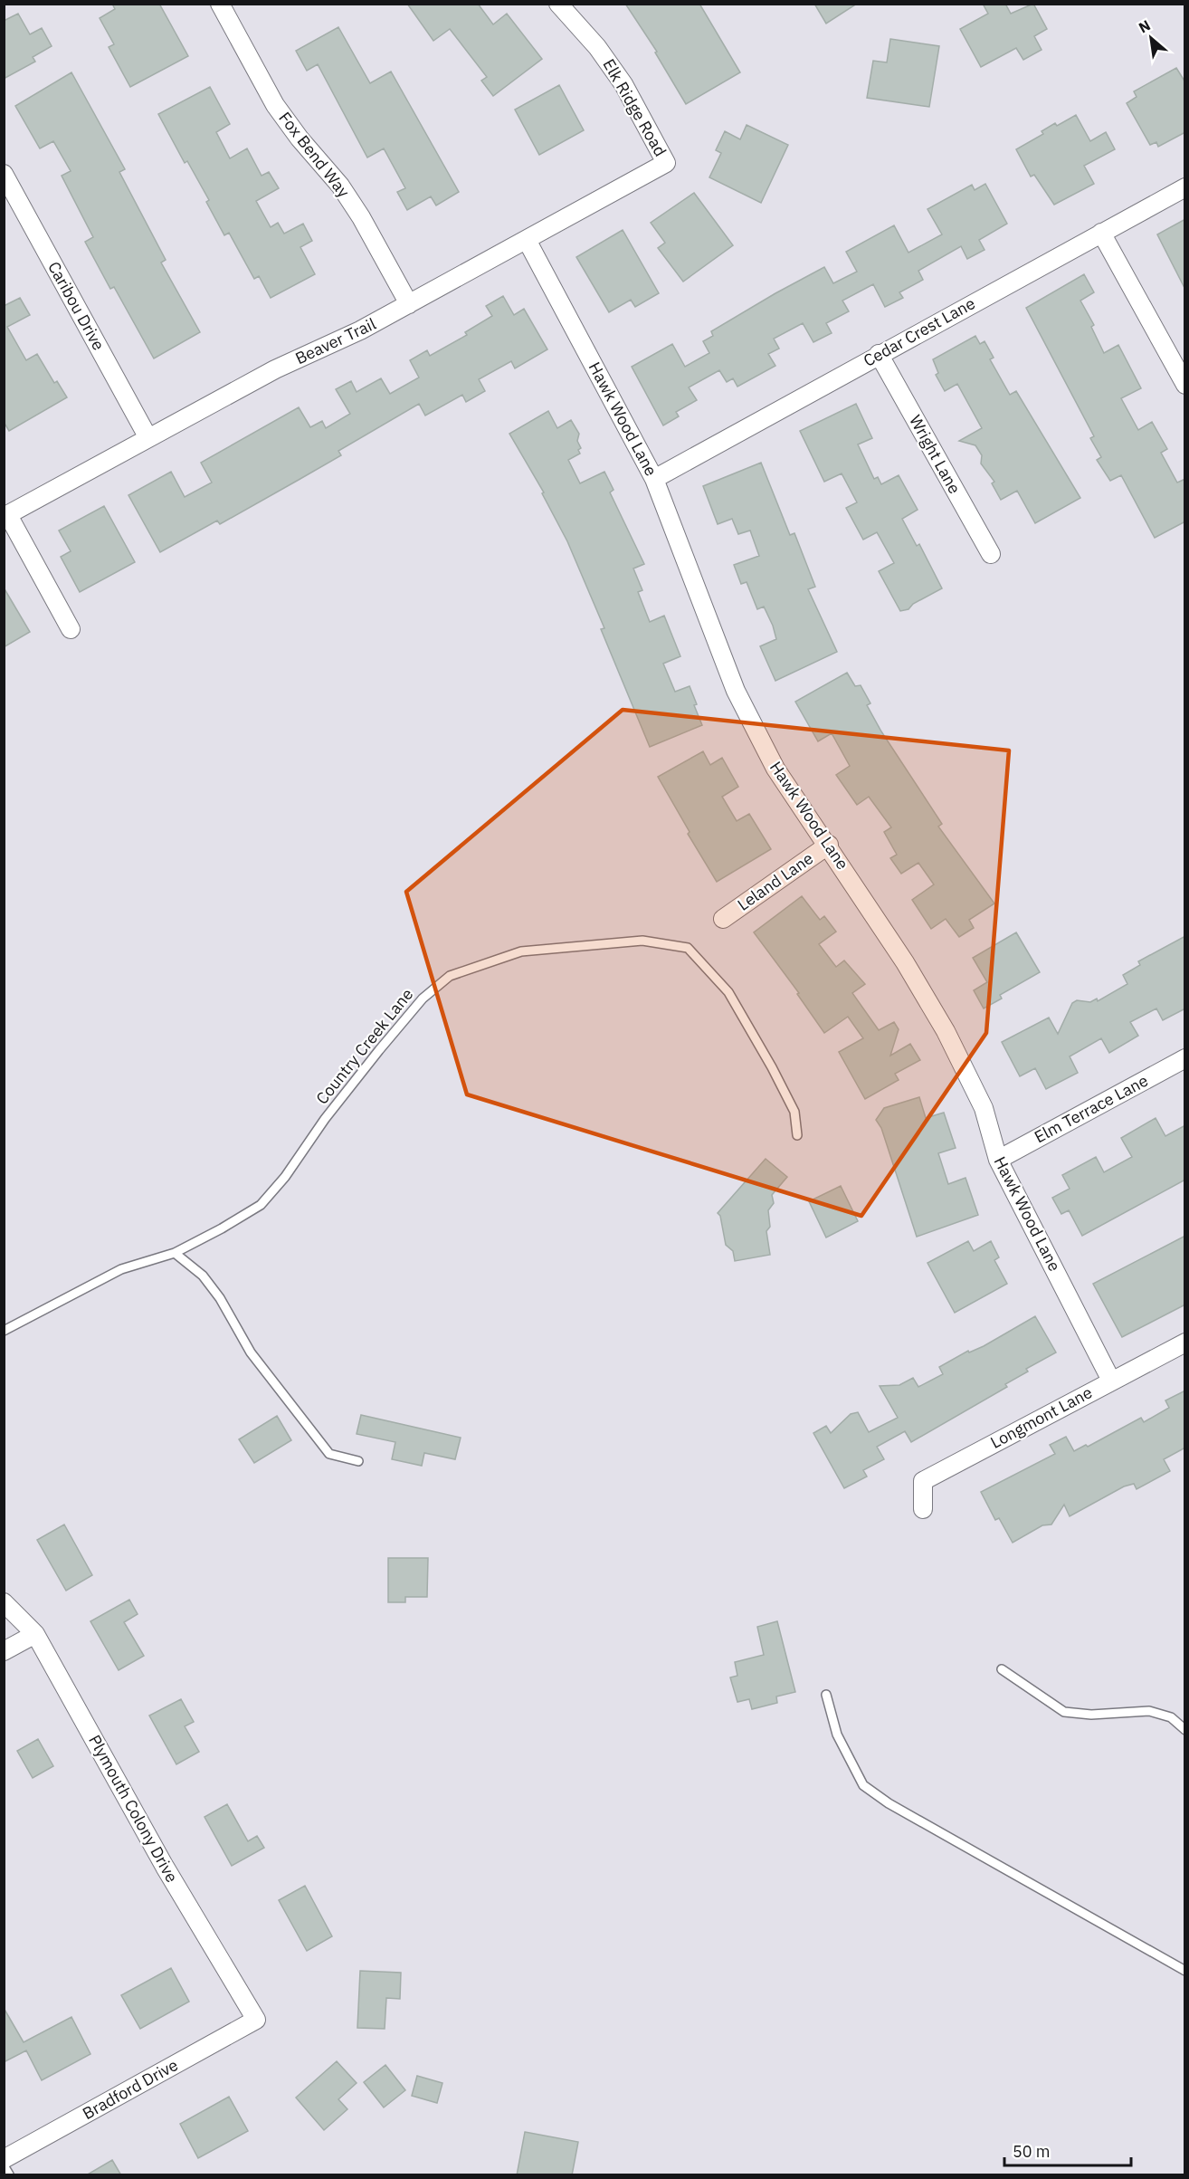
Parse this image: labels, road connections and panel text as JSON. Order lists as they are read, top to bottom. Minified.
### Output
{"streets":{"street":["Elk Ridge Road","Fox Bend Way","Caribou Drive","Cedar Crest Lane","Beaver Trail","Hawk Wood Lane","Wright Lane","Leland Lane","Elm Terrace Lane","Longmont Lane","Plymouth Colony Drive","Bradford Drive"],"lane":["Country Creek Lane"]},"crossings":[["Elk Ridge Road","Beaver Trail"],["Fox Bend Way","Beaver Trail"],["Caribou Drive","Beaver Trail"],["Cedar Crest Lane","Hawk Wood Lane"],["Cedar Crest Lane","Wright Lane"],["Beaver Trail","Hawk Wood Lane"],["Hawk Wood Lane","Leland Lane"],["Hawk Wood Lane","Elm Terrace Lane"],["Hawk Wood Lane","Longmont Lane"],["Plymouth Colony Drive","Bradford Drive"]],"scale_bar":"50 m","north":"top left"}
